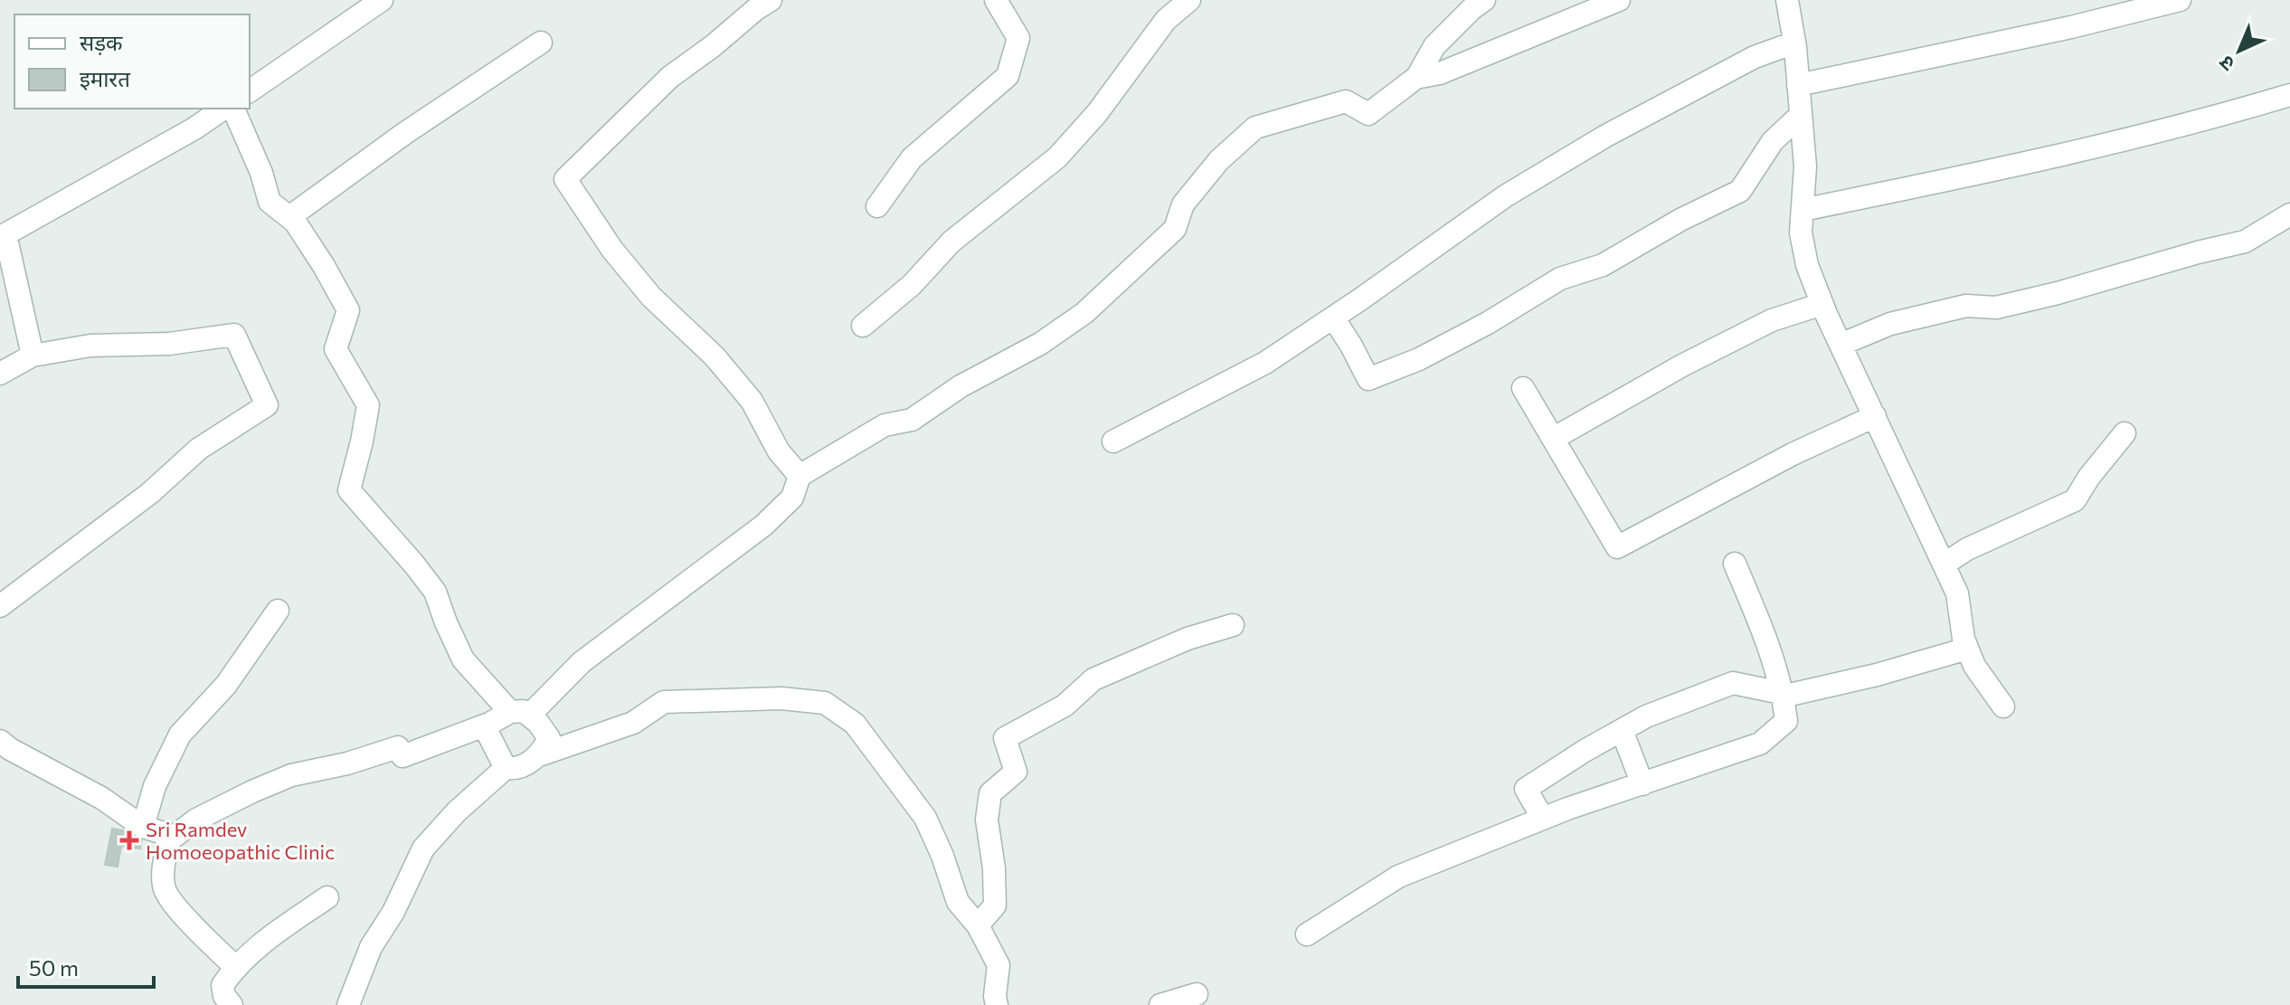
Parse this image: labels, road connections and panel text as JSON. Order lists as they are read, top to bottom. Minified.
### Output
{"places":{"health":["Sri Ramdev Homoeopathic Clinic"]},"legend":["सड़क","इमारत"],"scale_bar":"50 m","north":"bottom left"}
